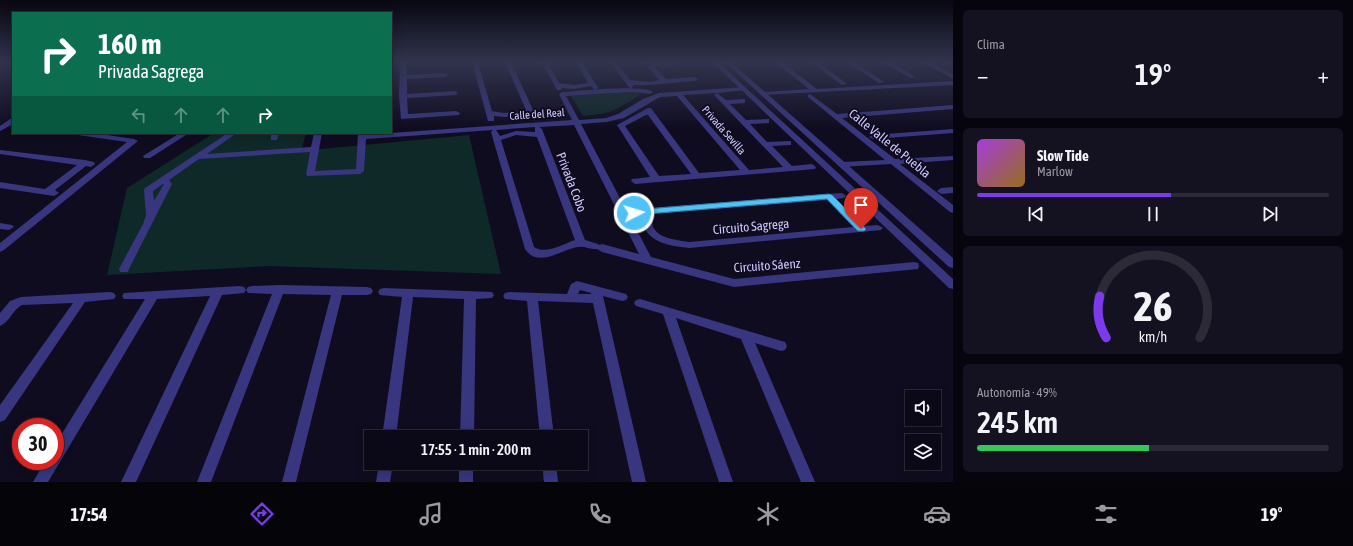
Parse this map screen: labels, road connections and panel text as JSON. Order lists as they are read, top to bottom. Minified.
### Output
{"streets":{"street":["Calle del Real","Privada Sevilla","Calle Valle de Puebla","Privada Cobo","Circuito Sagrega","Circuito Sáenz"]},"crossings":[["Calle del Real","Privada Sevilla"],["Calle del Real","Privada Cobo"],["Privada Cobo","Circuito Sáenz"]],"page":{"tile":["Clima",["Autonomía · 49%","245 km"]],"turn":["160 m","Privada Sagrega"],"heat":["−","19°","+"],"song":["Slow Tide","Marlow"],"limit":"30","trip":"17:55 · 1 min · 200 m","tabs":["17:54","19°"],"gauge":["26","km/h"]}}
